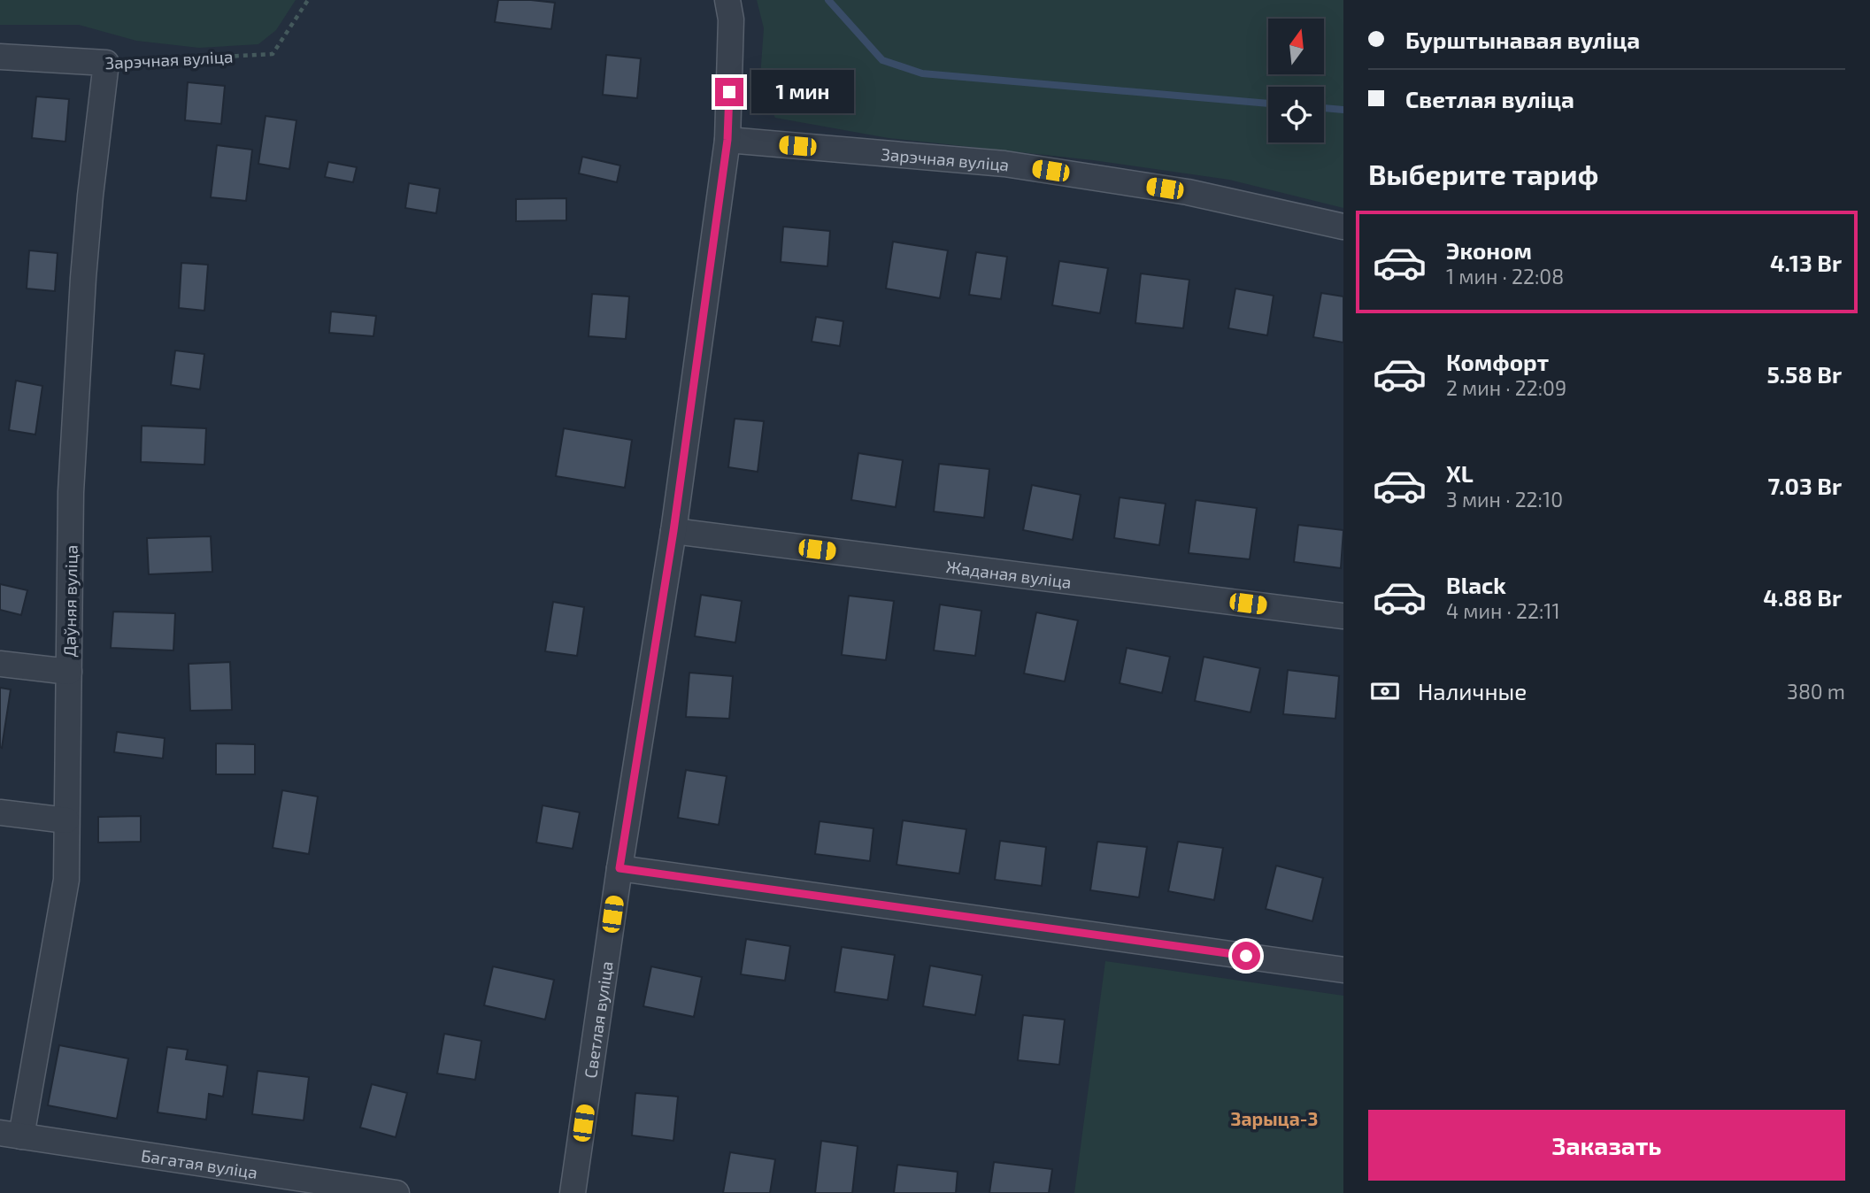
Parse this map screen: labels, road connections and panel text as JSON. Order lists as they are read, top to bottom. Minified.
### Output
{"streets":{"street":["Зарэчная вуліца","Жаданая вуліца","Даўняя вуліца","Светлая вуліца","Багатая вуліца"]},"crossings":[["Зарэчная вуліца","Даўняя вуліца"],["Зарэчная вуліца","Светлая вуліца"],["Жаданая вуліца","Светлая вуліца"],["Даўняя вуліца","Багатая вуліца"]],"districts":["Зарыца-3"],"north":"top","page":{"banner":["Бурштынавая вуліца","Светлая вуліца"],"bubble":"1 мин","heading":"Выберите тариф","list":[{"name":"Эконом","note":"1 мин · 22:08","value":"4.13 Br"},{"name":"Комфорт","note":"2 мин · 22:09","value":"5.58 Br"},{"name":"XL","note":"3 мин · 22:10","value":"7.03 Br"},{"name":"Black","note":"4 мин · 22:11","value":"4.88 Br"}],"pay":["Наличные","380 m"],"buttons":"Заказать"}}
